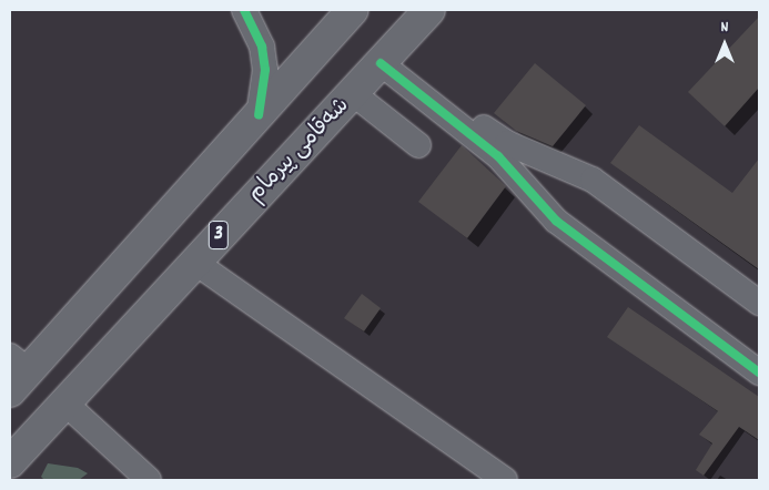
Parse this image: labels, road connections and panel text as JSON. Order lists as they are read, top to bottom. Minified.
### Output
{"streets":{"highway":["شەقامی پیرمام","3"]},"north":"top"}
